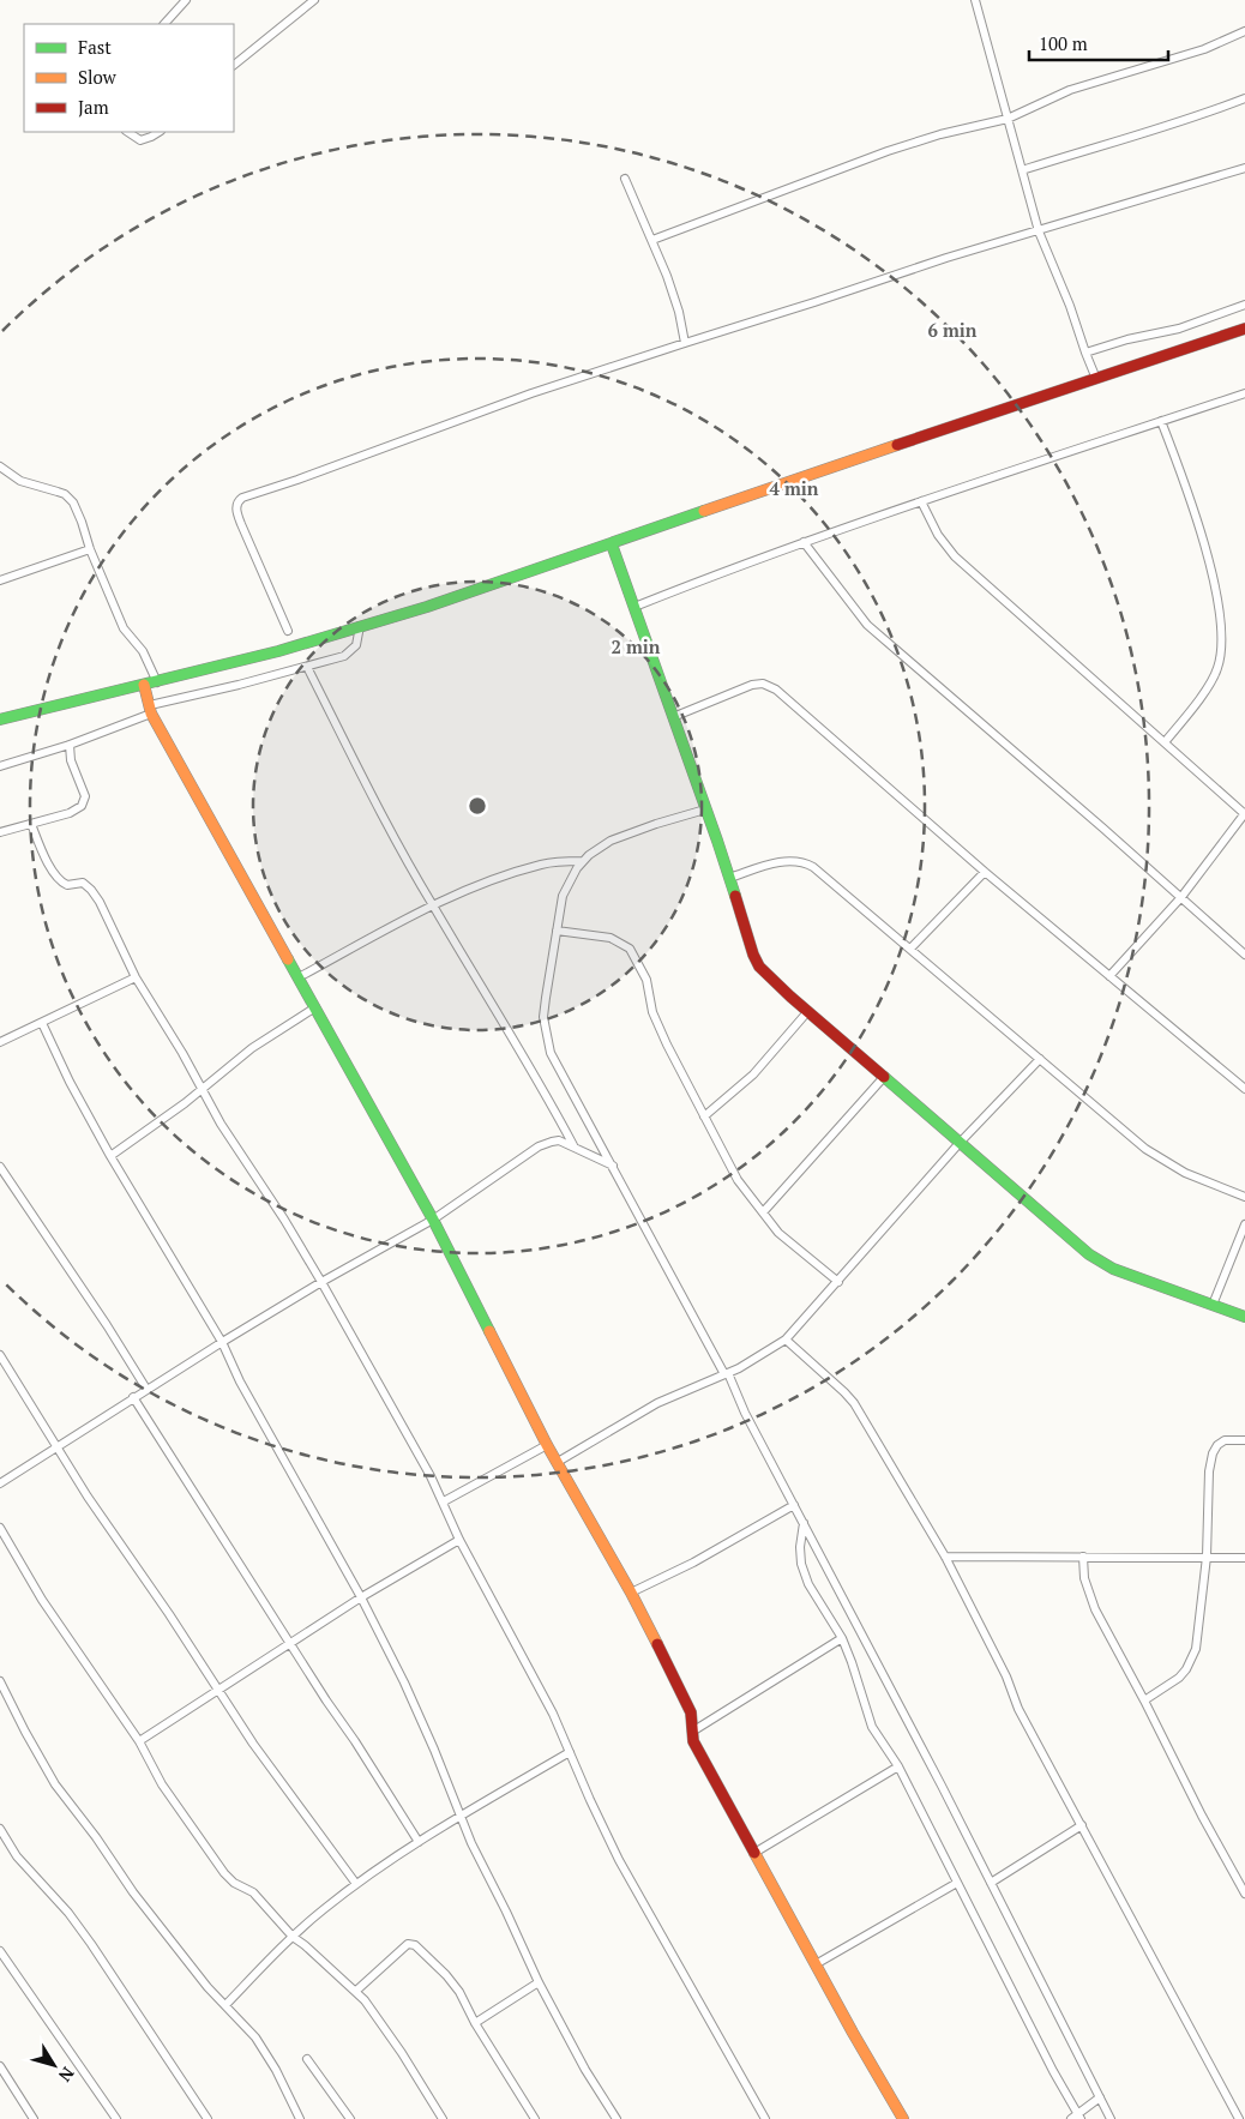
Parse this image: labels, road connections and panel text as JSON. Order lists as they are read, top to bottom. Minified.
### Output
{"legend":["Fast","Slow","Jam"],"scale_bar":"100 m","north":"bottom right","rings":["6 min","4 min","2 min"]}
